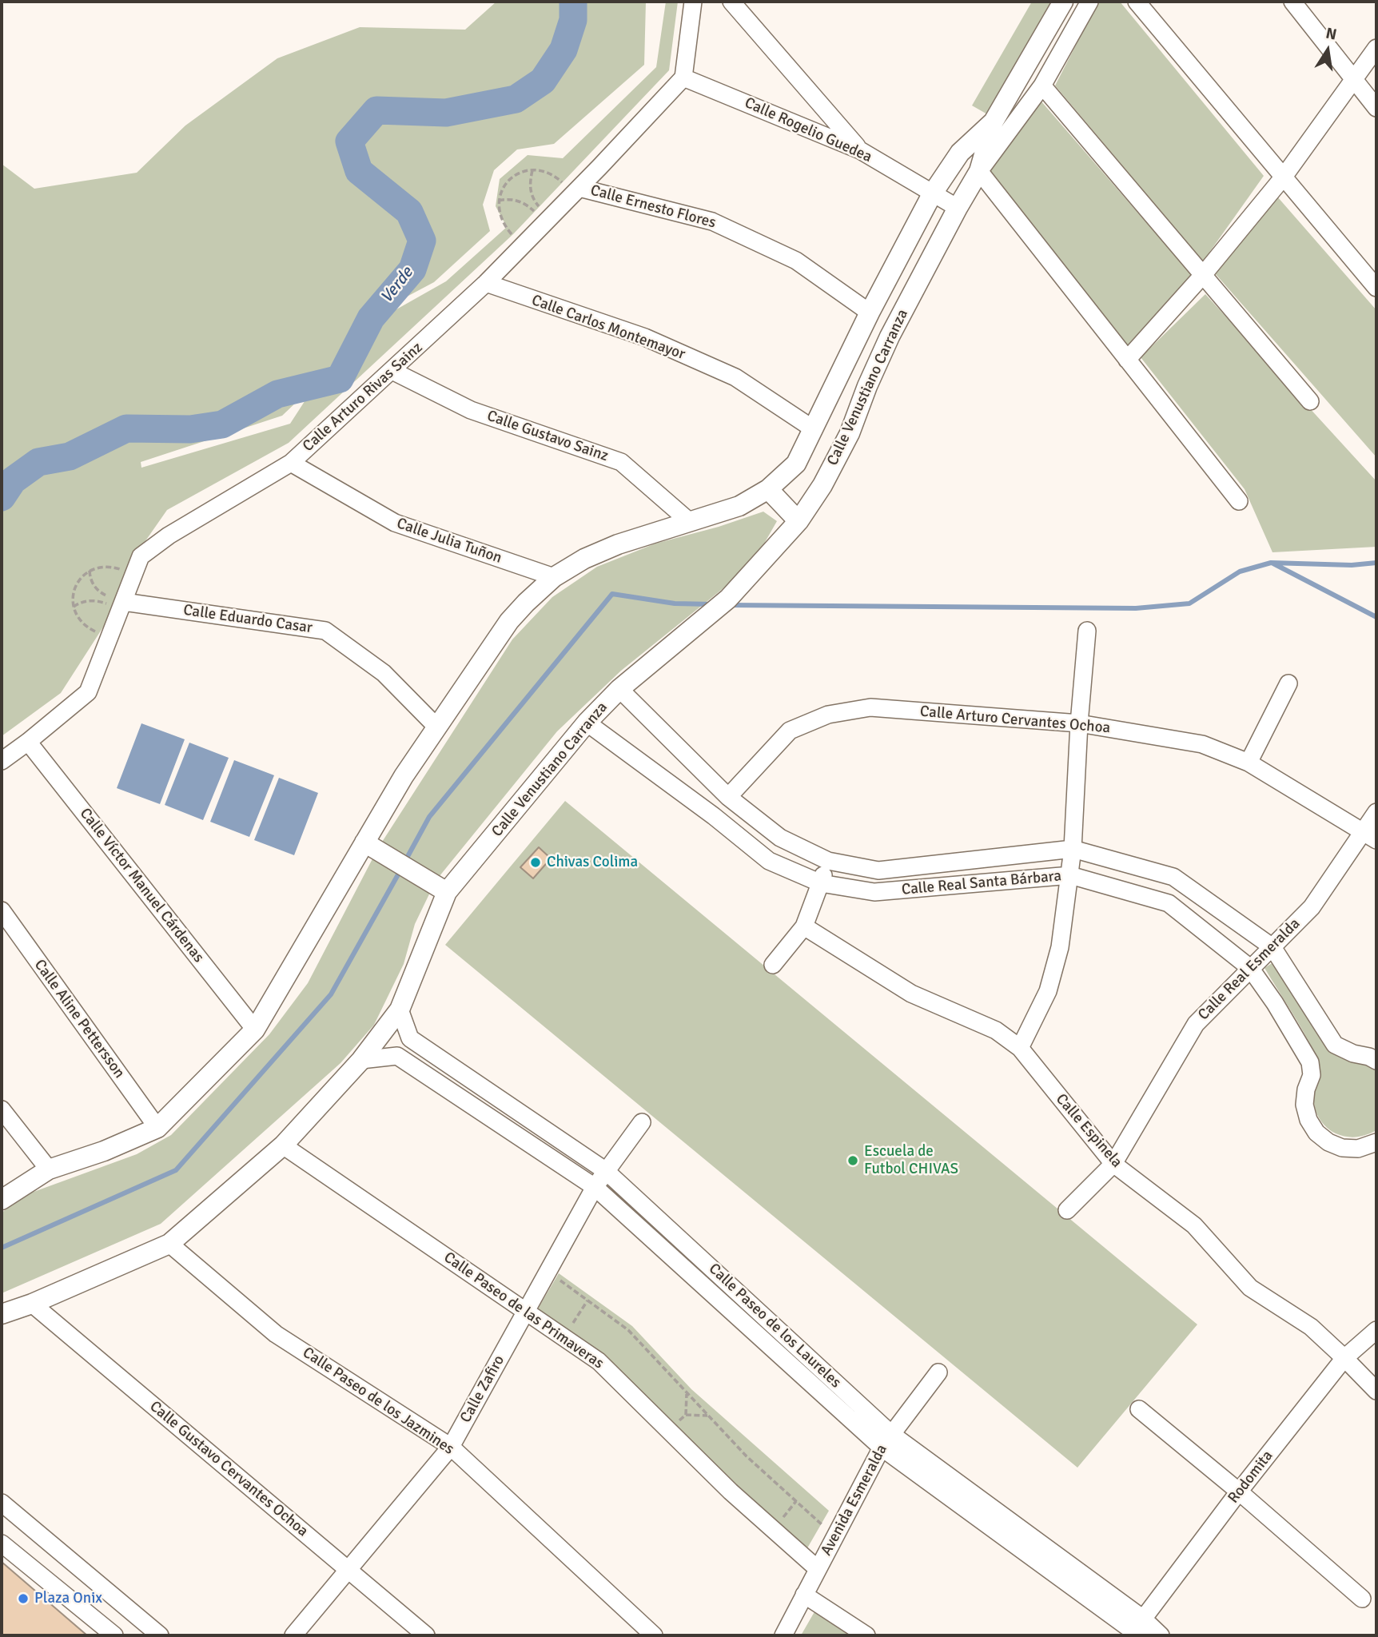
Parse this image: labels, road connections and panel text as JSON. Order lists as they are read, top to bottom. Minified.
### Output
{"streets":{"street":["Calle Rogelio Guedea","Calle Ernesto Flores","Calle Carlos Montemayor","Calle Venustiano Carranza","Calle Arturo Rivas Sainz","Calle Gustavo Sainz","Calle Julia Tuñon","Calle Eduardo Casar","Calle Arturo Cervantes Ochoa","Calle Real Santa Bárbara","Calle Víctor Manuel Cárdenas","Calle Real Esmeralda","Calle Aline Pettersson","Calle Espinela","Calle Paseo de las Primaveras","Calle Paseo de los Laureles","Calle Zafiro","Calle Paseo de los Jazmines","Calle Gustavo Cervantes Ochoa","Rodomita","Avenida Esmeralda"]},"crossings":[["Calle Rogelio Guedea","Calle Venustiano Carranza"],["Calle Rogelio Guedea","Calle Arturo Rivas Sainz"],["Calle Ernesto Flores","Calle Venustiano Carranza"],["Calle Ernesto Flores","Calle Arturo Rivas Sainz"],["Calle Carlos Montemayor","Calle Venustiano Carranza"],["Calle Carlos Montemayor","Calle Arturo Rivas Sainz"],["Calle Venustiano Carranza","Calle Gustavo Sainz"],["Calle Venustiano Carranza","Calle Julia Tuñon"],["Calle Venustiano Carranza","Calle Eduardo Casar"],["Calle Venustiano Carranza","Calle Real Santa Bárbara"],["Calle Venustiano Carranza","Calle Víctor Manuel Cárdenas"],["Calle Venustiano Carranza","Calle Aline Pettersson"],["Calle Venustiano Carranza","Calle Paseo de las Primaveras"],["Calle Venustiano Carranza","Calle Paseo de los Laureles"],["Calle Venustiano Carranza","Calle Paseo de los Jazmines"],["Calle Venustiano Carranza","Calle Gustavo Cervantes Ochoa"],["Calle Arturo Rivas Sainz","Calle Gustavo Sainz"],["Calle Arturo Rivas Sainz","Calle Julia Tuñon"],["Calle Arturo Rivas Sainz","Calle Eduardo Casar"],["Calle Arturo Rivas Sainz","Calle Víctor Manuel Cárdenas"],["Calle Arturo Cervantes Ochoa","Calle Real Santa Bárbara"],["Calle Arturo Cervantes Ochoa","Calle Real Esmeralda"],["Calle Real Santa Bárbara","Calle Real Esmeralda"],["Calle Real Esmeralda","Calle Espinela"],["Calle Espinela","Rodomita"],["Calle Paseo de las Primaveras","Calle Zafiro"],["Calle Paseo de las Primaveras","Avenida Esmeralda"],["Calle Paseo de los Laureles","Calle Zafiro"],["Calle Paseo de los Laureles","Rodomita"],["Calle Paseo de los Laureles","Avenida Esmeralda"],["Calle Zafiro","Calle Paseo de los Jazmines"],["Calle Zafiro","Calle Gustavo Cervantes Ochoa"]],"water":["Verde"],"places":["Chivas Colima","Escuela de Futbol CHIVAS","Plaza Onix"],"north":"top"}
